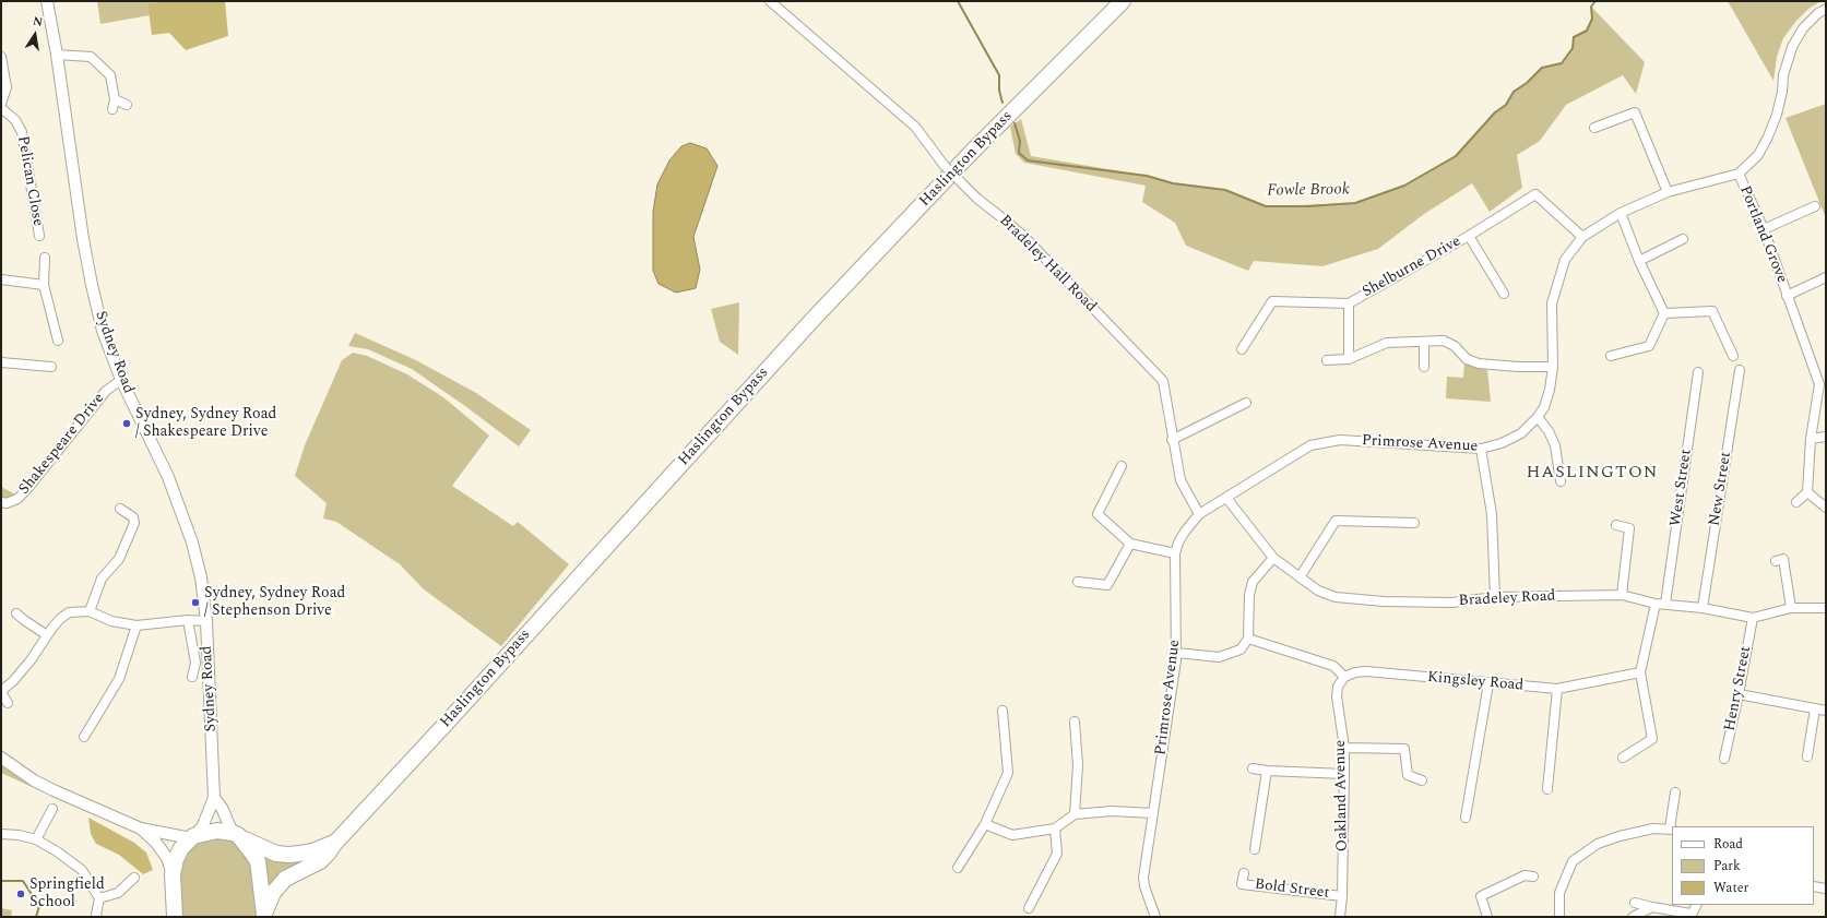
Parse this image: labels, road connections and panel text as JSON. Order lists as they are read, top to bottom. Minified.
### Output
{"streets":{"highway":["Haslington Bypass"],"street":["Pelican Close","Portland Grove","Bradeley Hall Road","Shelburne Drive","Sydney Road","Shakespeare Drive","Primrose Avenue","West Street","New Street","Bradeley Road","Kingsley Road","Henry Street","Oakland Avenue","Bold Street"]},"crossings":[["Haslington Bypass","Sydney Road"],["Portland Grove","Primrose Avenue"],["Bradeley Hall Road","Primrose Avenue"],["Shelburne Drive","Primrose Avenue"],["Sydney Road","Shakespeare Drive"],["Primrose Avenue","Bradeley Road"],["West Street","Bradeley Road"],["New Street","Bradeley Road"],["Bradeley Road","Henry Street"],["Kingsley Road","Oakland Avenue"],["Oakland Avenue","Bold Street"]],"districts":["HASLINGTON"],"water":["Fowle Brook"],"places":["Sydney, Sydney Road / Shakespeare Drive","Sydney, Sydney Road / Stephenson Drive","Springfield School"],"legend":["Road","Park","Water"],"north":"top"}
